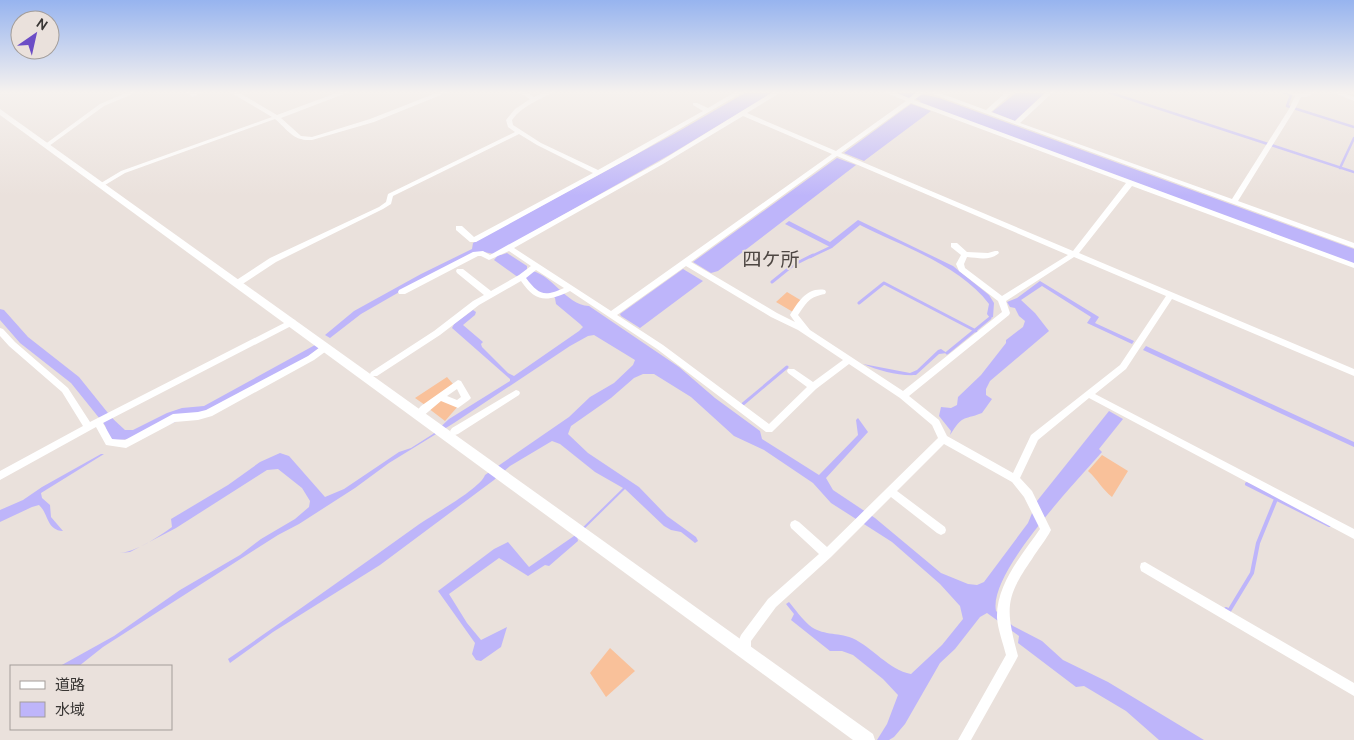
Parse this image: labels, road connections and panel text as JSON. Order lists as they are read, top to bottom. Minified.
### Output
{"districts":["四ケ所"],"legend":["道路","水域"],"north":"top right"}
